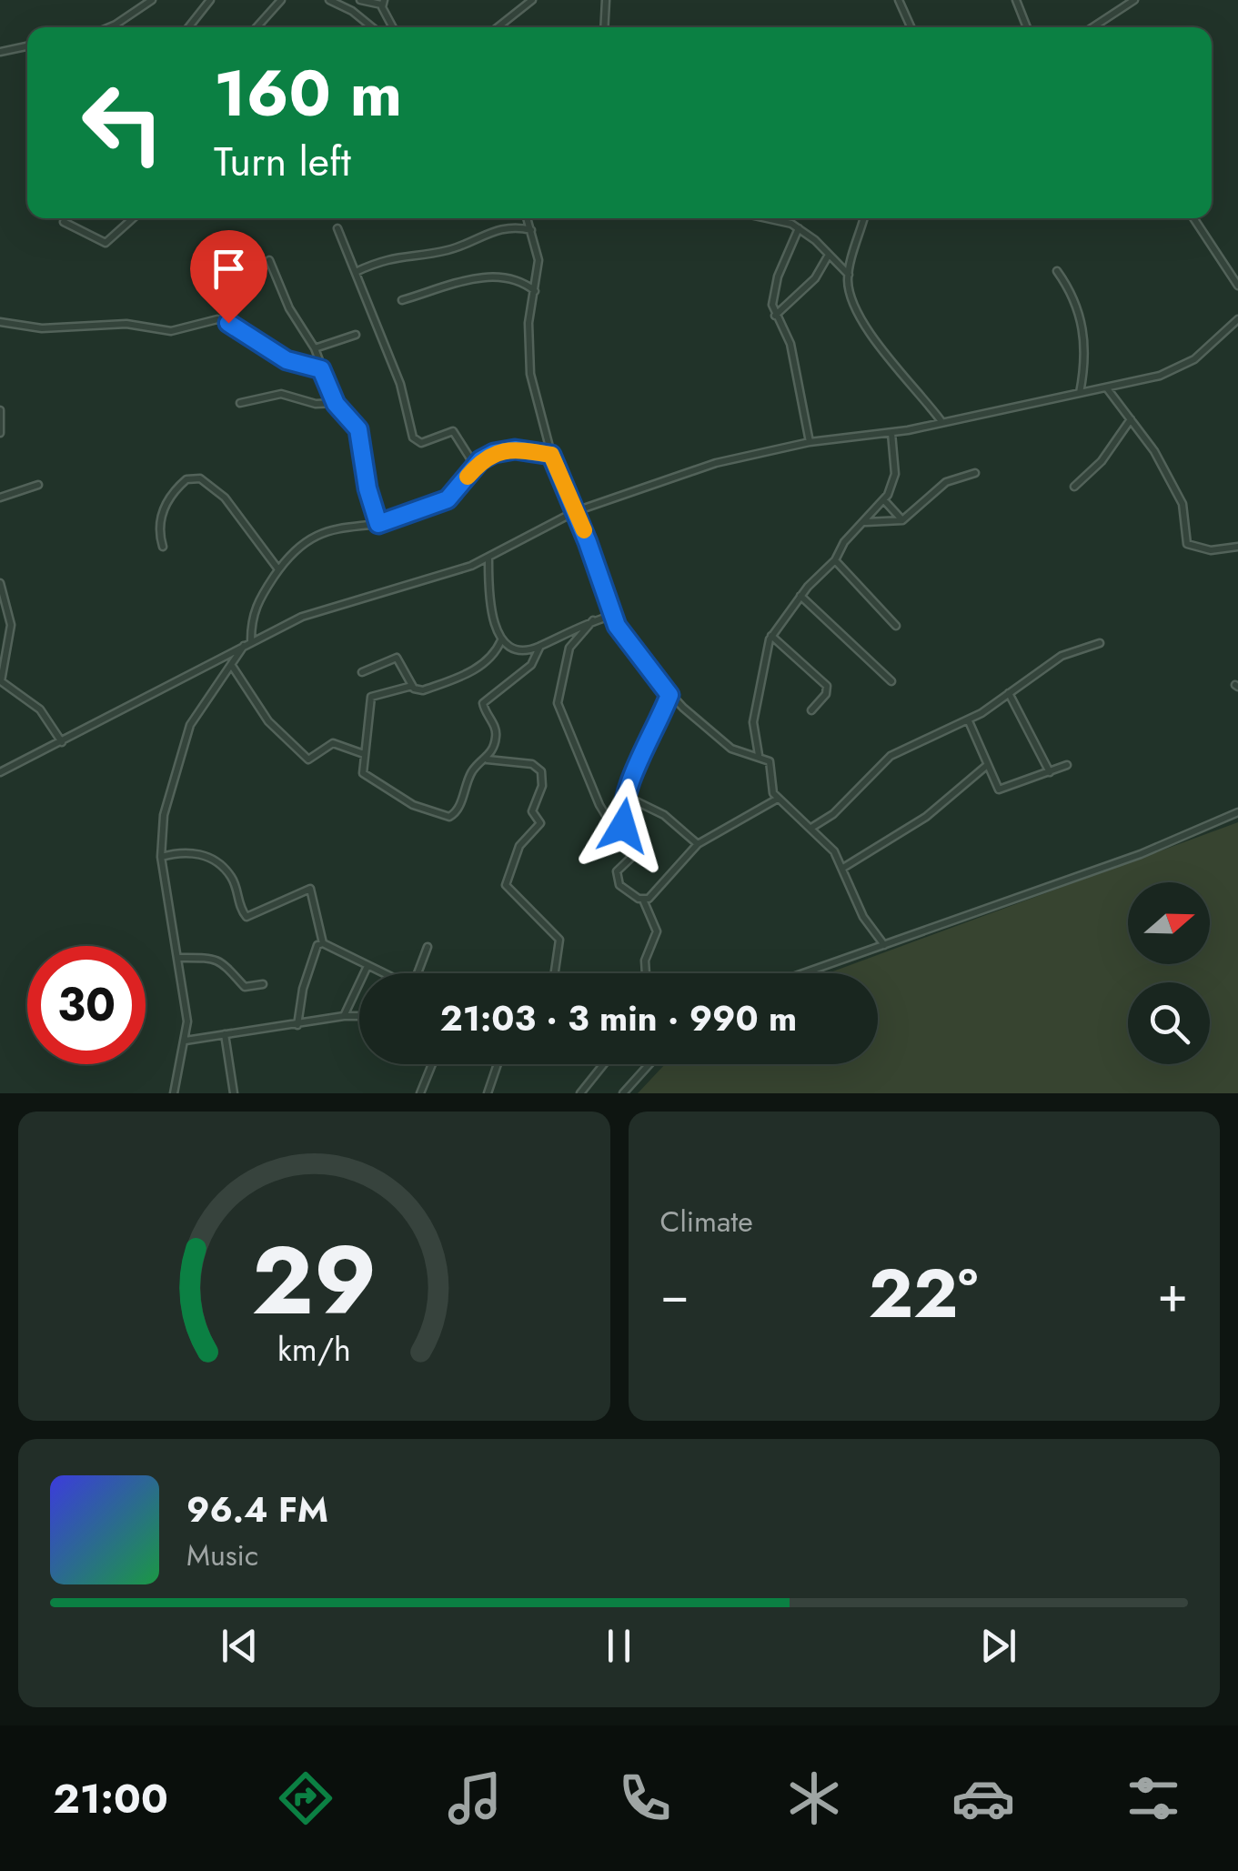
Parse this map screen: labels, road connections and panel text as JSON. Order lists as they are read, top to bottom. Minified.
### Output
{"north":"right","page":{"turn":["160 m","Turn left"],"limit":"30","trip":"21:03 · 3 min · 990 m","tile":"Climate","heat":["−","22°","+"],"song":["96.4 FM","Music"],"tabs":"21:00","gauge":["29","km/h"]}}
